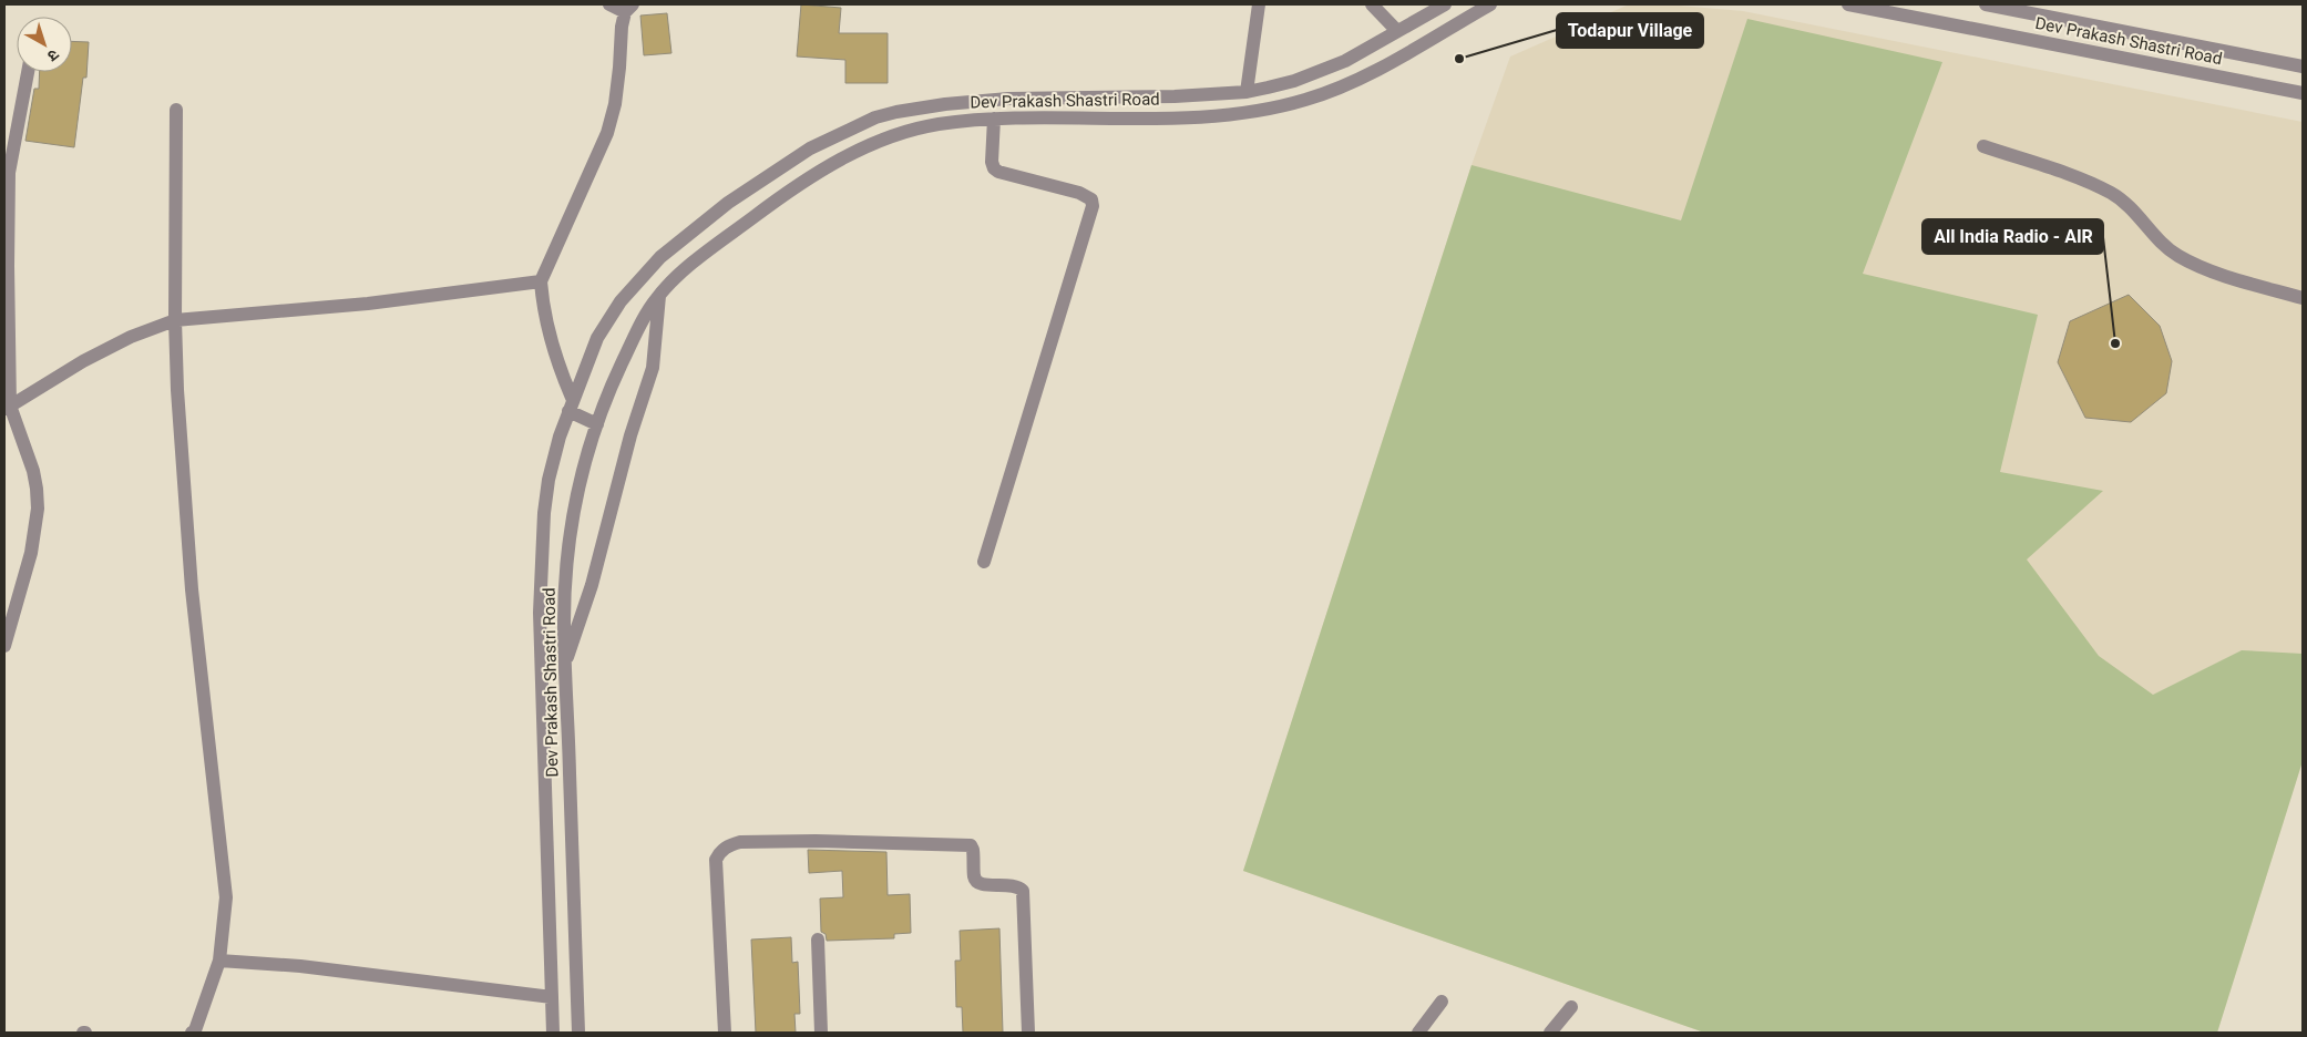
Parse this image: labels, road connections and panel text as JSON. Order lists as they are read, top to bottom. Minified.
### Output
{"streets":{"street":["Dev Prakash Shastri Road"]},"places":["Todapur Village","All India Radio - AIR"],"north":"bottom right"}
